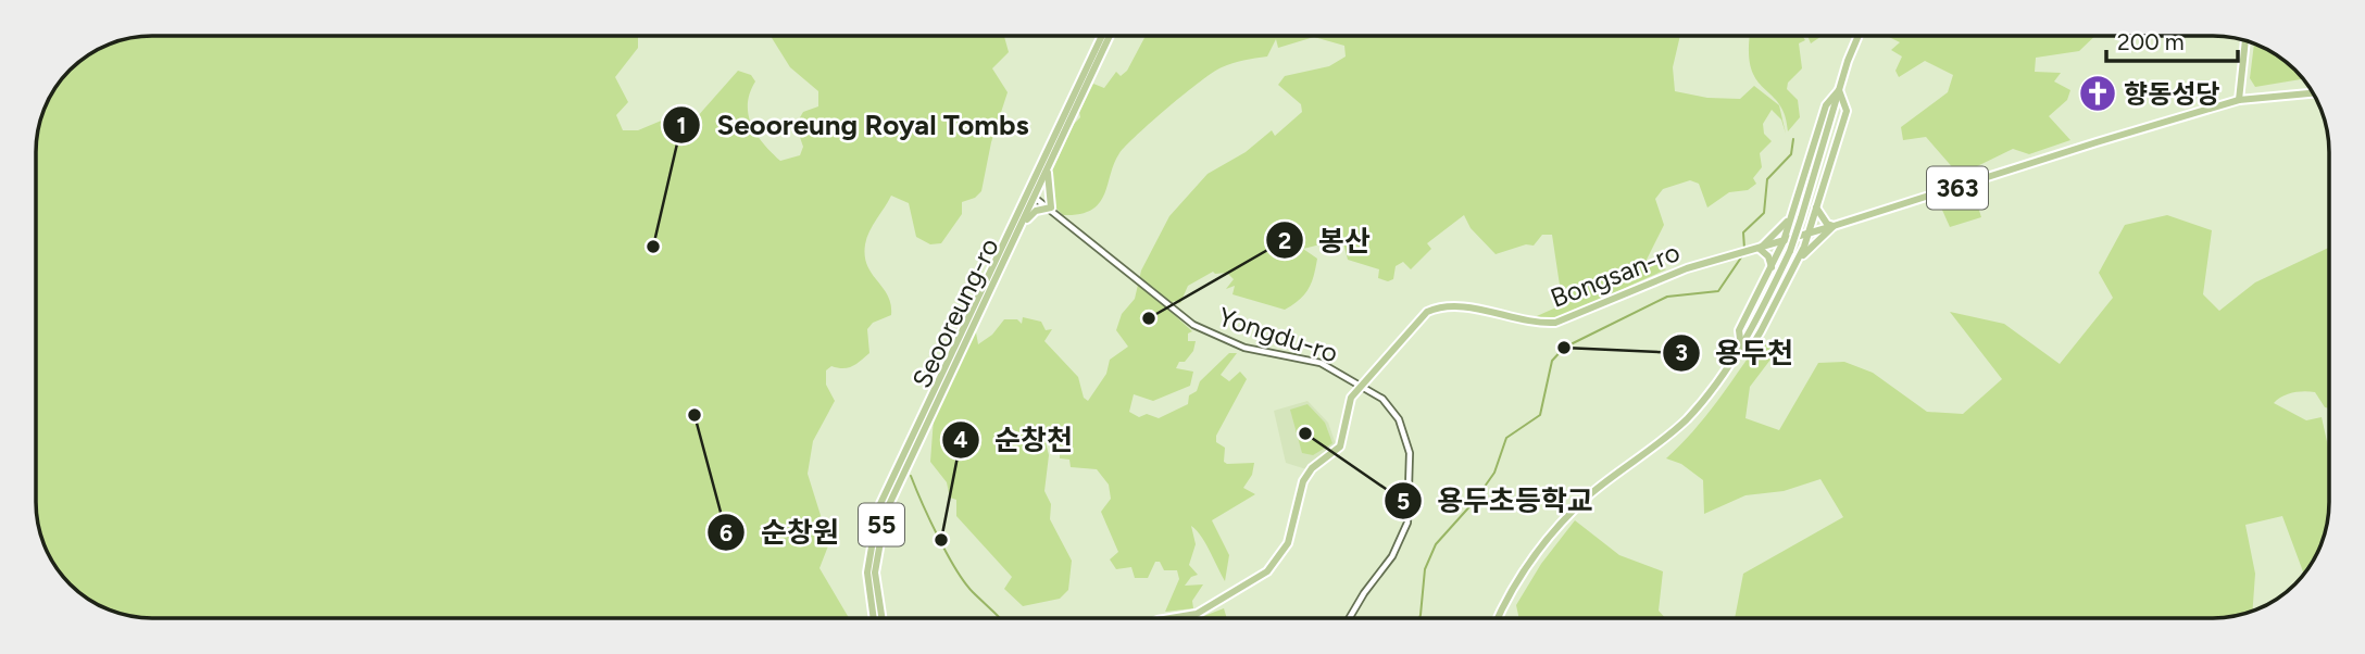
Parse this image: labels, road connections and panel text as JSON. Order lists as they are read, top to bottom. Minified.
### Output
{"streets":{"main road":["363","Bongsan-ro","Seooreung-ro","55"],"street":["Yongdu-ro"]},"crossings":[["363","Bongsan-ro"],["363","Yongdu-ro"],["Bongsan-ro","Yongdu-ro"],["Seooreung-ro","Yongdu-ro"]],"places":{"church":["향동성당"],"other":["Seooreung Royal Tombs","봉산","용두천","순창원","용두초등학교","순창천"]},"scale_bar":"200 m"}
